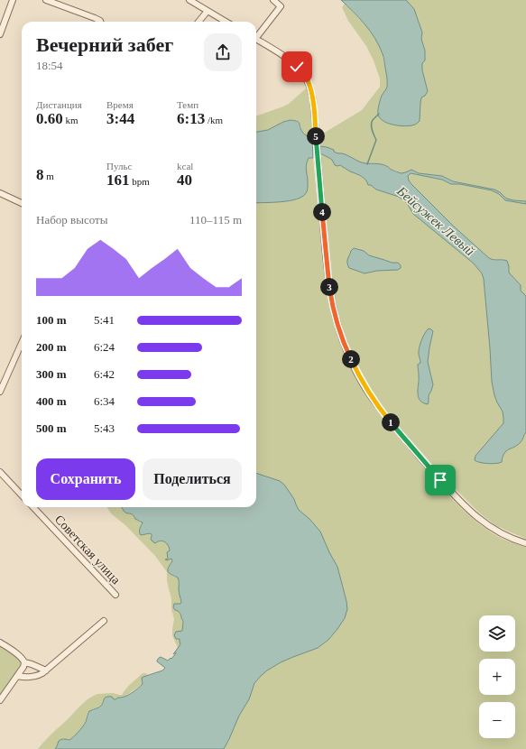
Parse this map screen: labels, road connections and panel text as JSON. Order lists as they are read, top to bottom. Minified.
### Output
{"streets":{"street":["Советская улица"]},"water":["Бейсужек Левый"],"page":{"heading":["Вечерний забег","18:54"],"stats":[["Дистанция","0.60 km"],["Время","3:44"],["Темп","6:13 /km"],["8 m"],["Пульс","161 bpm"],["kcal","40"]],"pins":["5","4","3","2","1"],"chart":["Набор высоты","110–115 m"],"list":[{"name":"100 m","note":"5:41"},{"name":"200 m","note":"6:24"},{"name":"300 m","note":"6:42"},{"name":"400 m","note":"6:34"},{"name":"500 m","note":"5:43"}],"buttons":["Сохранить","Поделиться"],"map_buttons":["+","−"]}}
